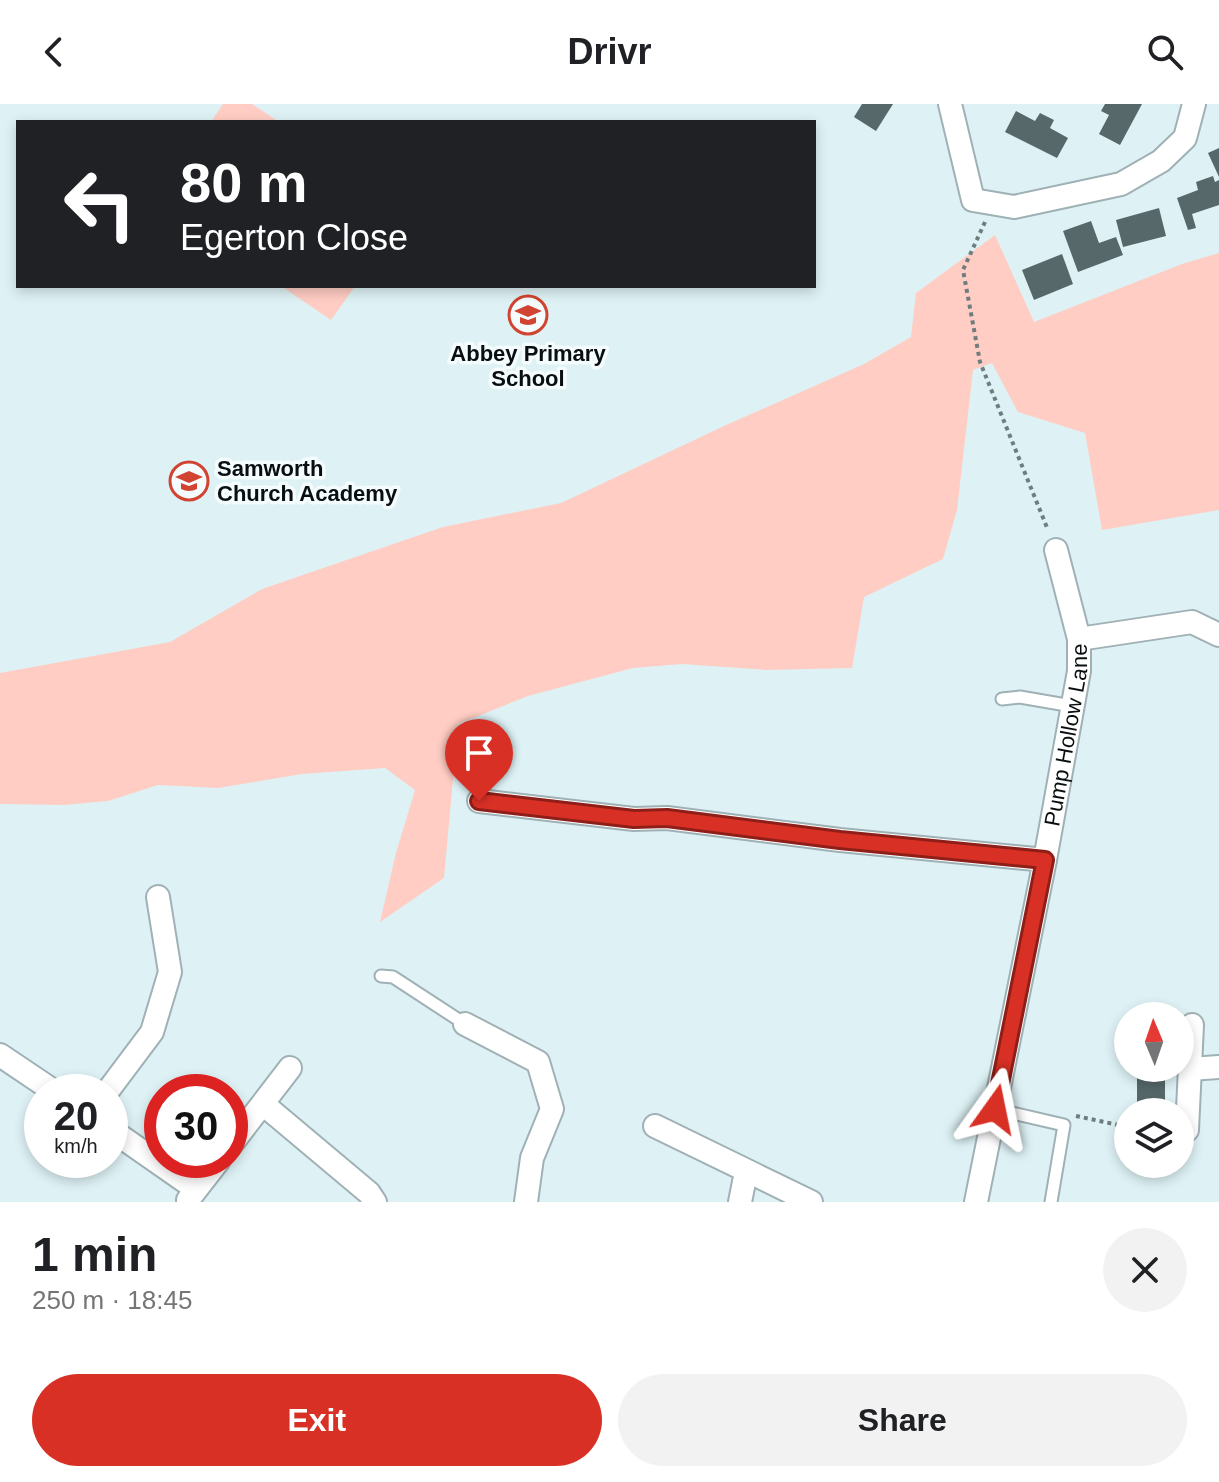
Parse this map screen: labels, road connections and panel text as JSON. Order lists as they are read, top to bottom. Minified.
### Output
{"streets":{"street":["Pump Hollow Lane"]},"places":{"school or university":["Abbey Primary School","Samworth Church Academy"]},"north":"top","page":{"header":"Drivr","turn":["80 m","Egerton Close"],"speed":"20 km/h","limit":"30","heading":["1 min","250 m · 18:45"],"buttons":["Exit","Share"]}}
